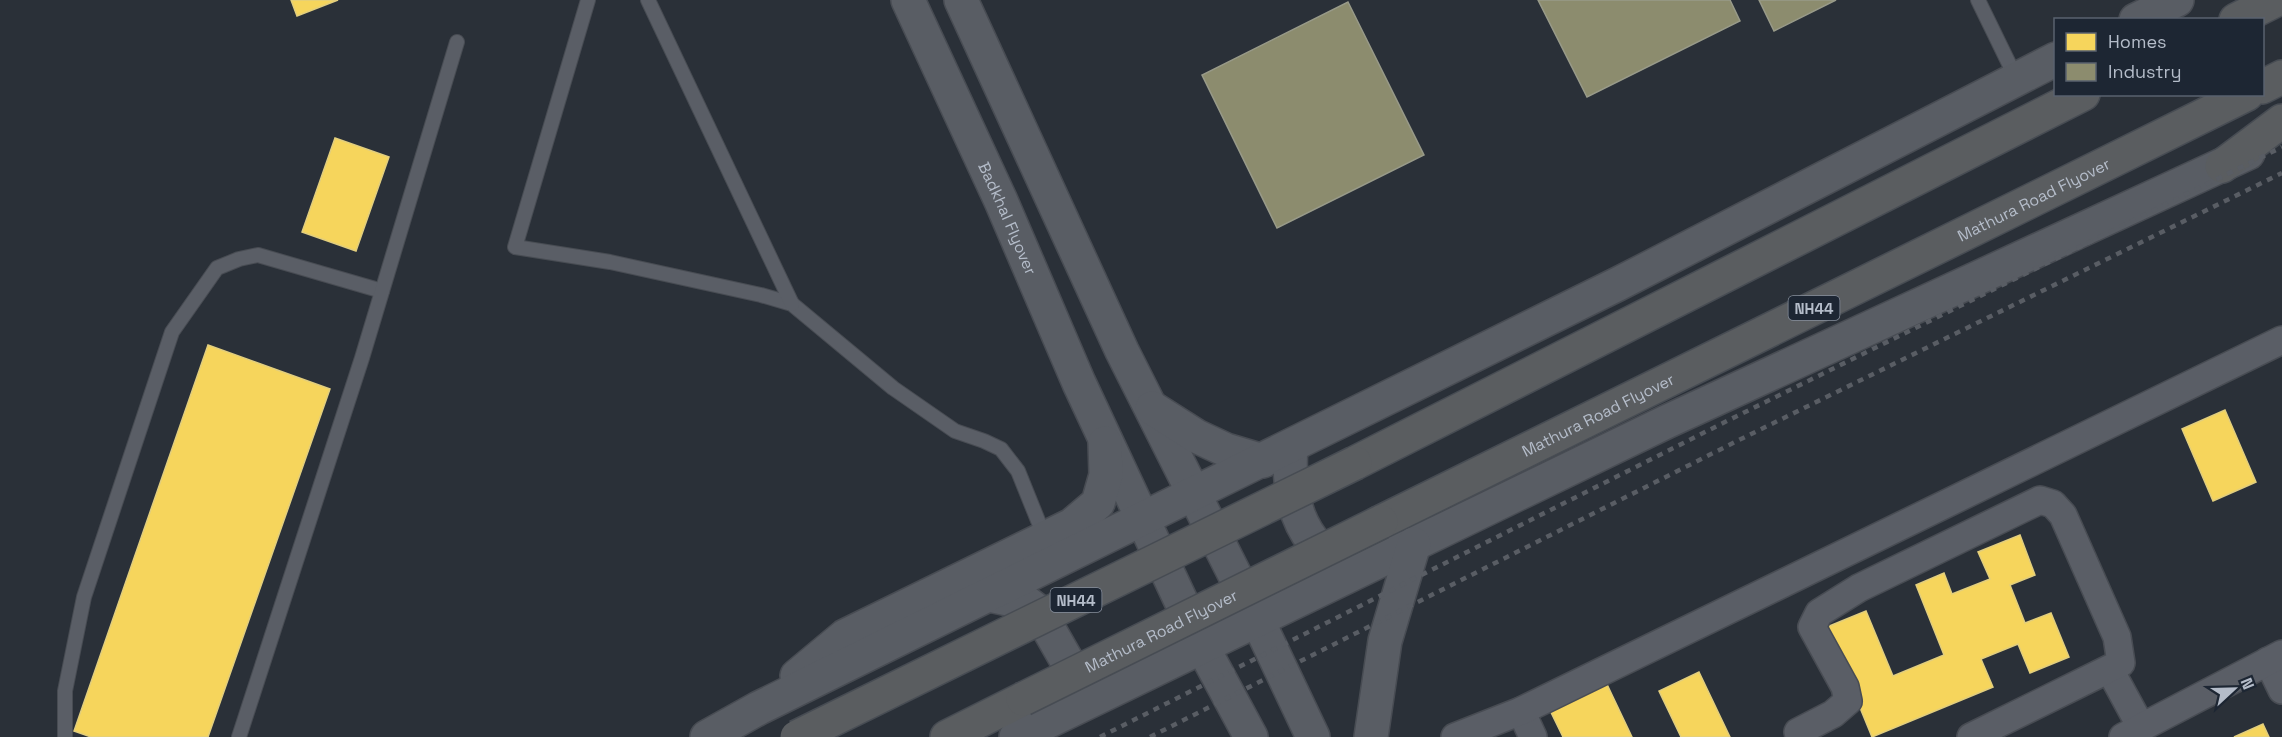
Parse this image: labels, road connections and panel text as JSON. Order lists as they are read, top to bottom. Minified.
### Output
{"streets":{"highway":["Mathura Road Flyover","NH44"],"main road":["Badkhal Flyover"]},"legend":["Homes","Industry"],"north":"right"}
